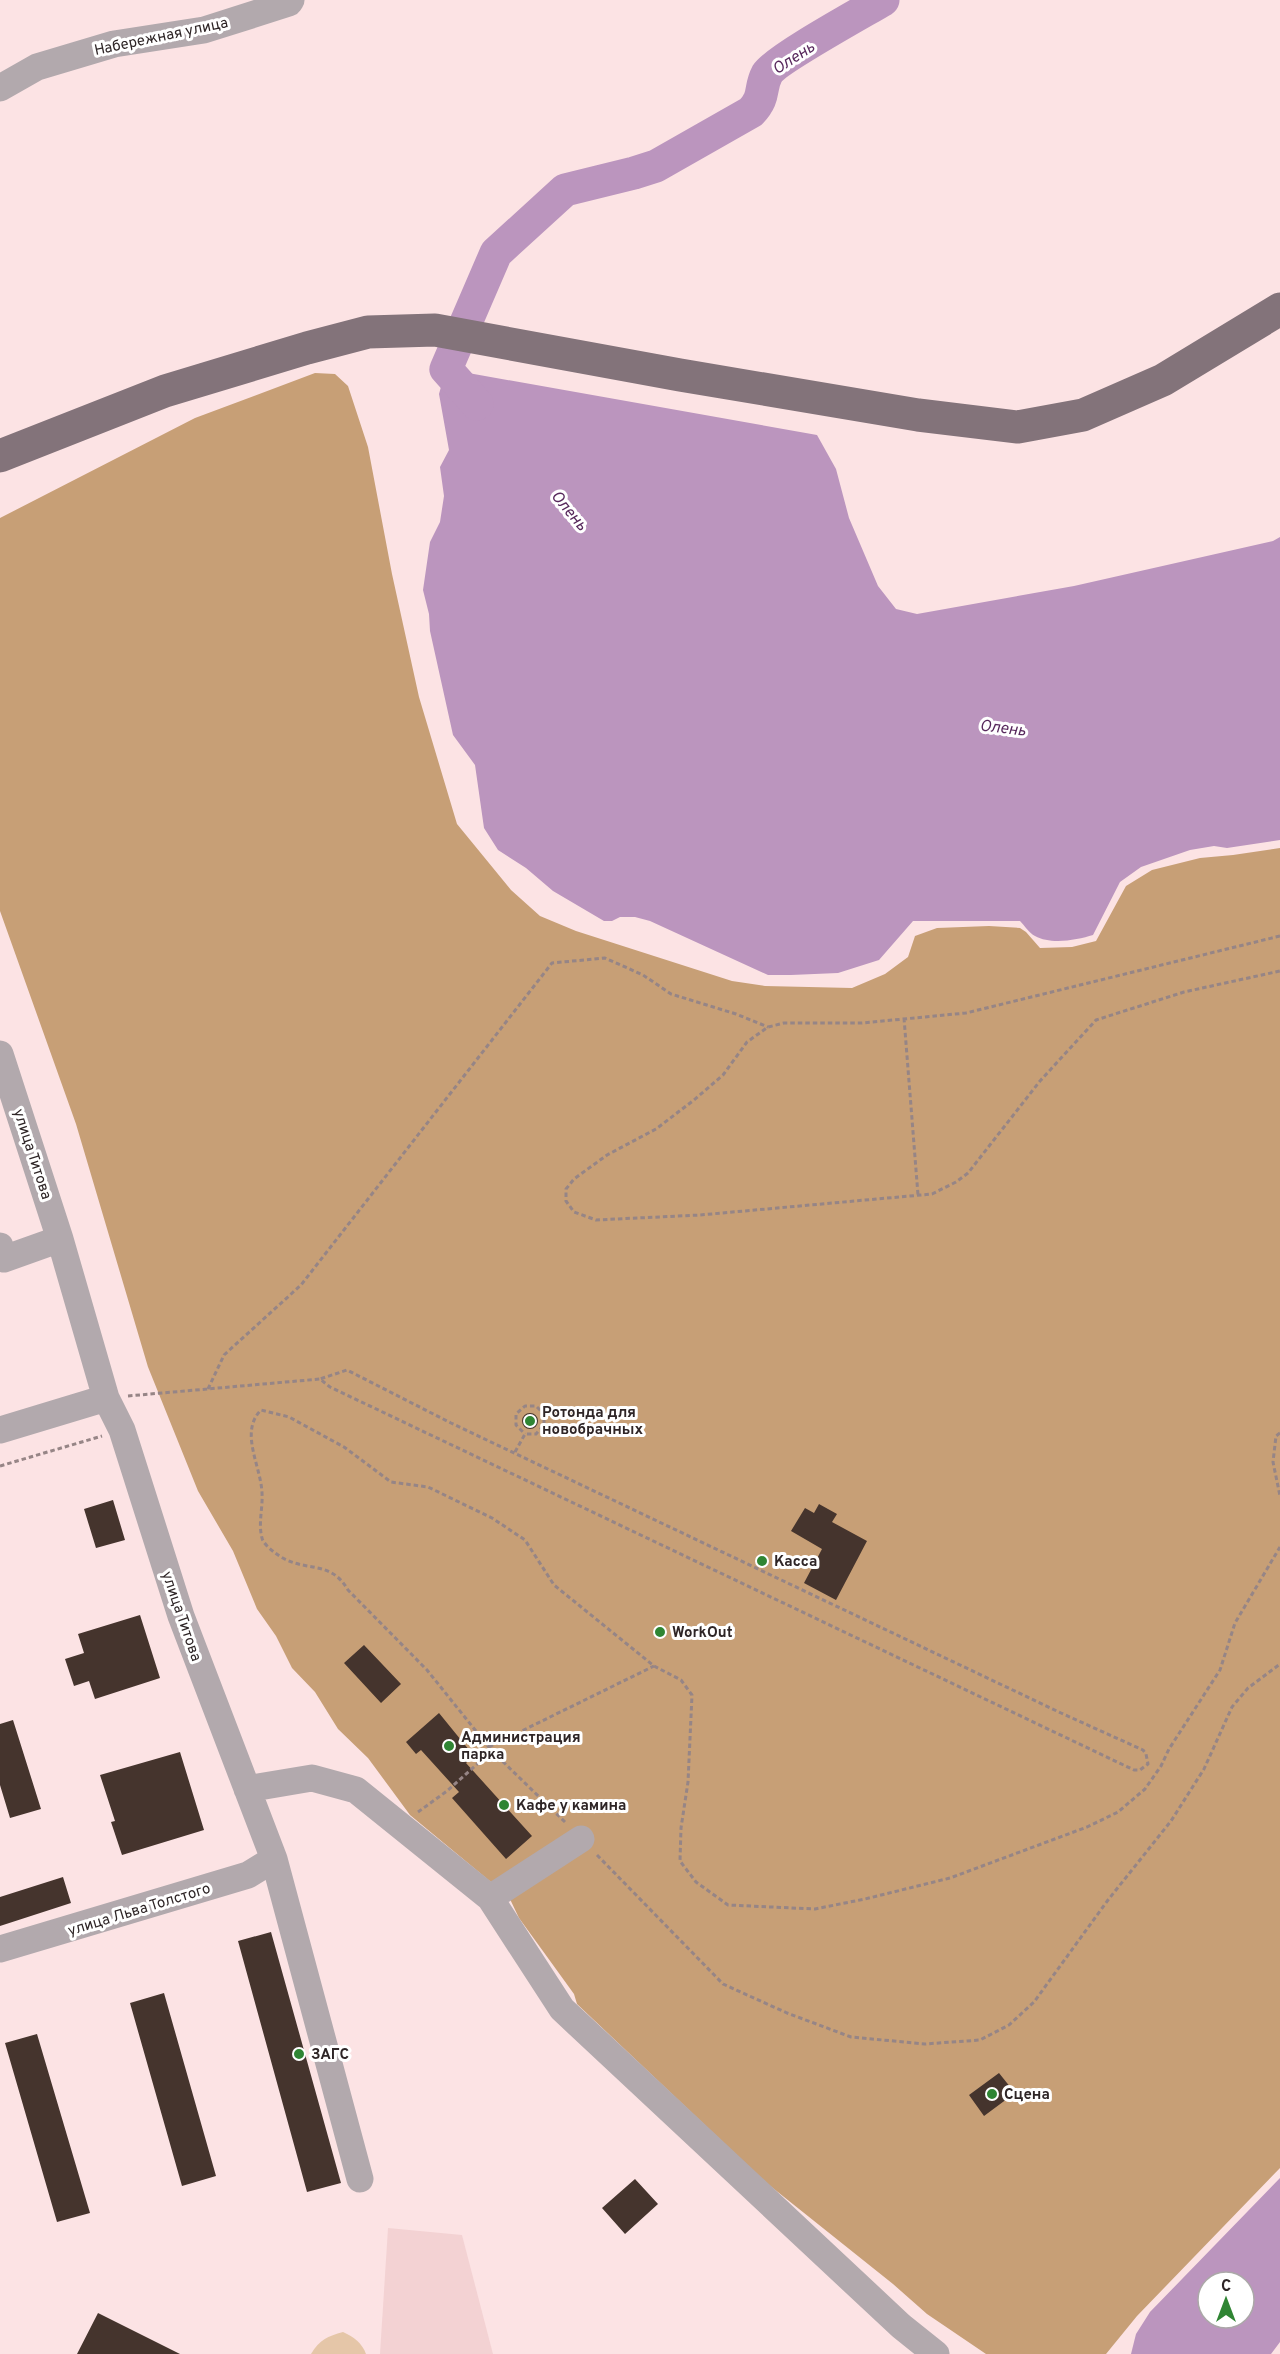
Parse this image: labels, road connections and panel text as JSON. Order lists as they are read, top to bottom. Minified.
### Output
{"streets":{"street":["Набережная улица","улица Титова","улица Льва Толстого"]},"crossings":[["улица Титова","улица Льва Толстого"]],"water":["Олень"],"places":["Ротонда для новобрачных","Касса","WorkOut","Администрация парка","Кафе у камина","ЗАГС","Сцена"],"north":"top"}
